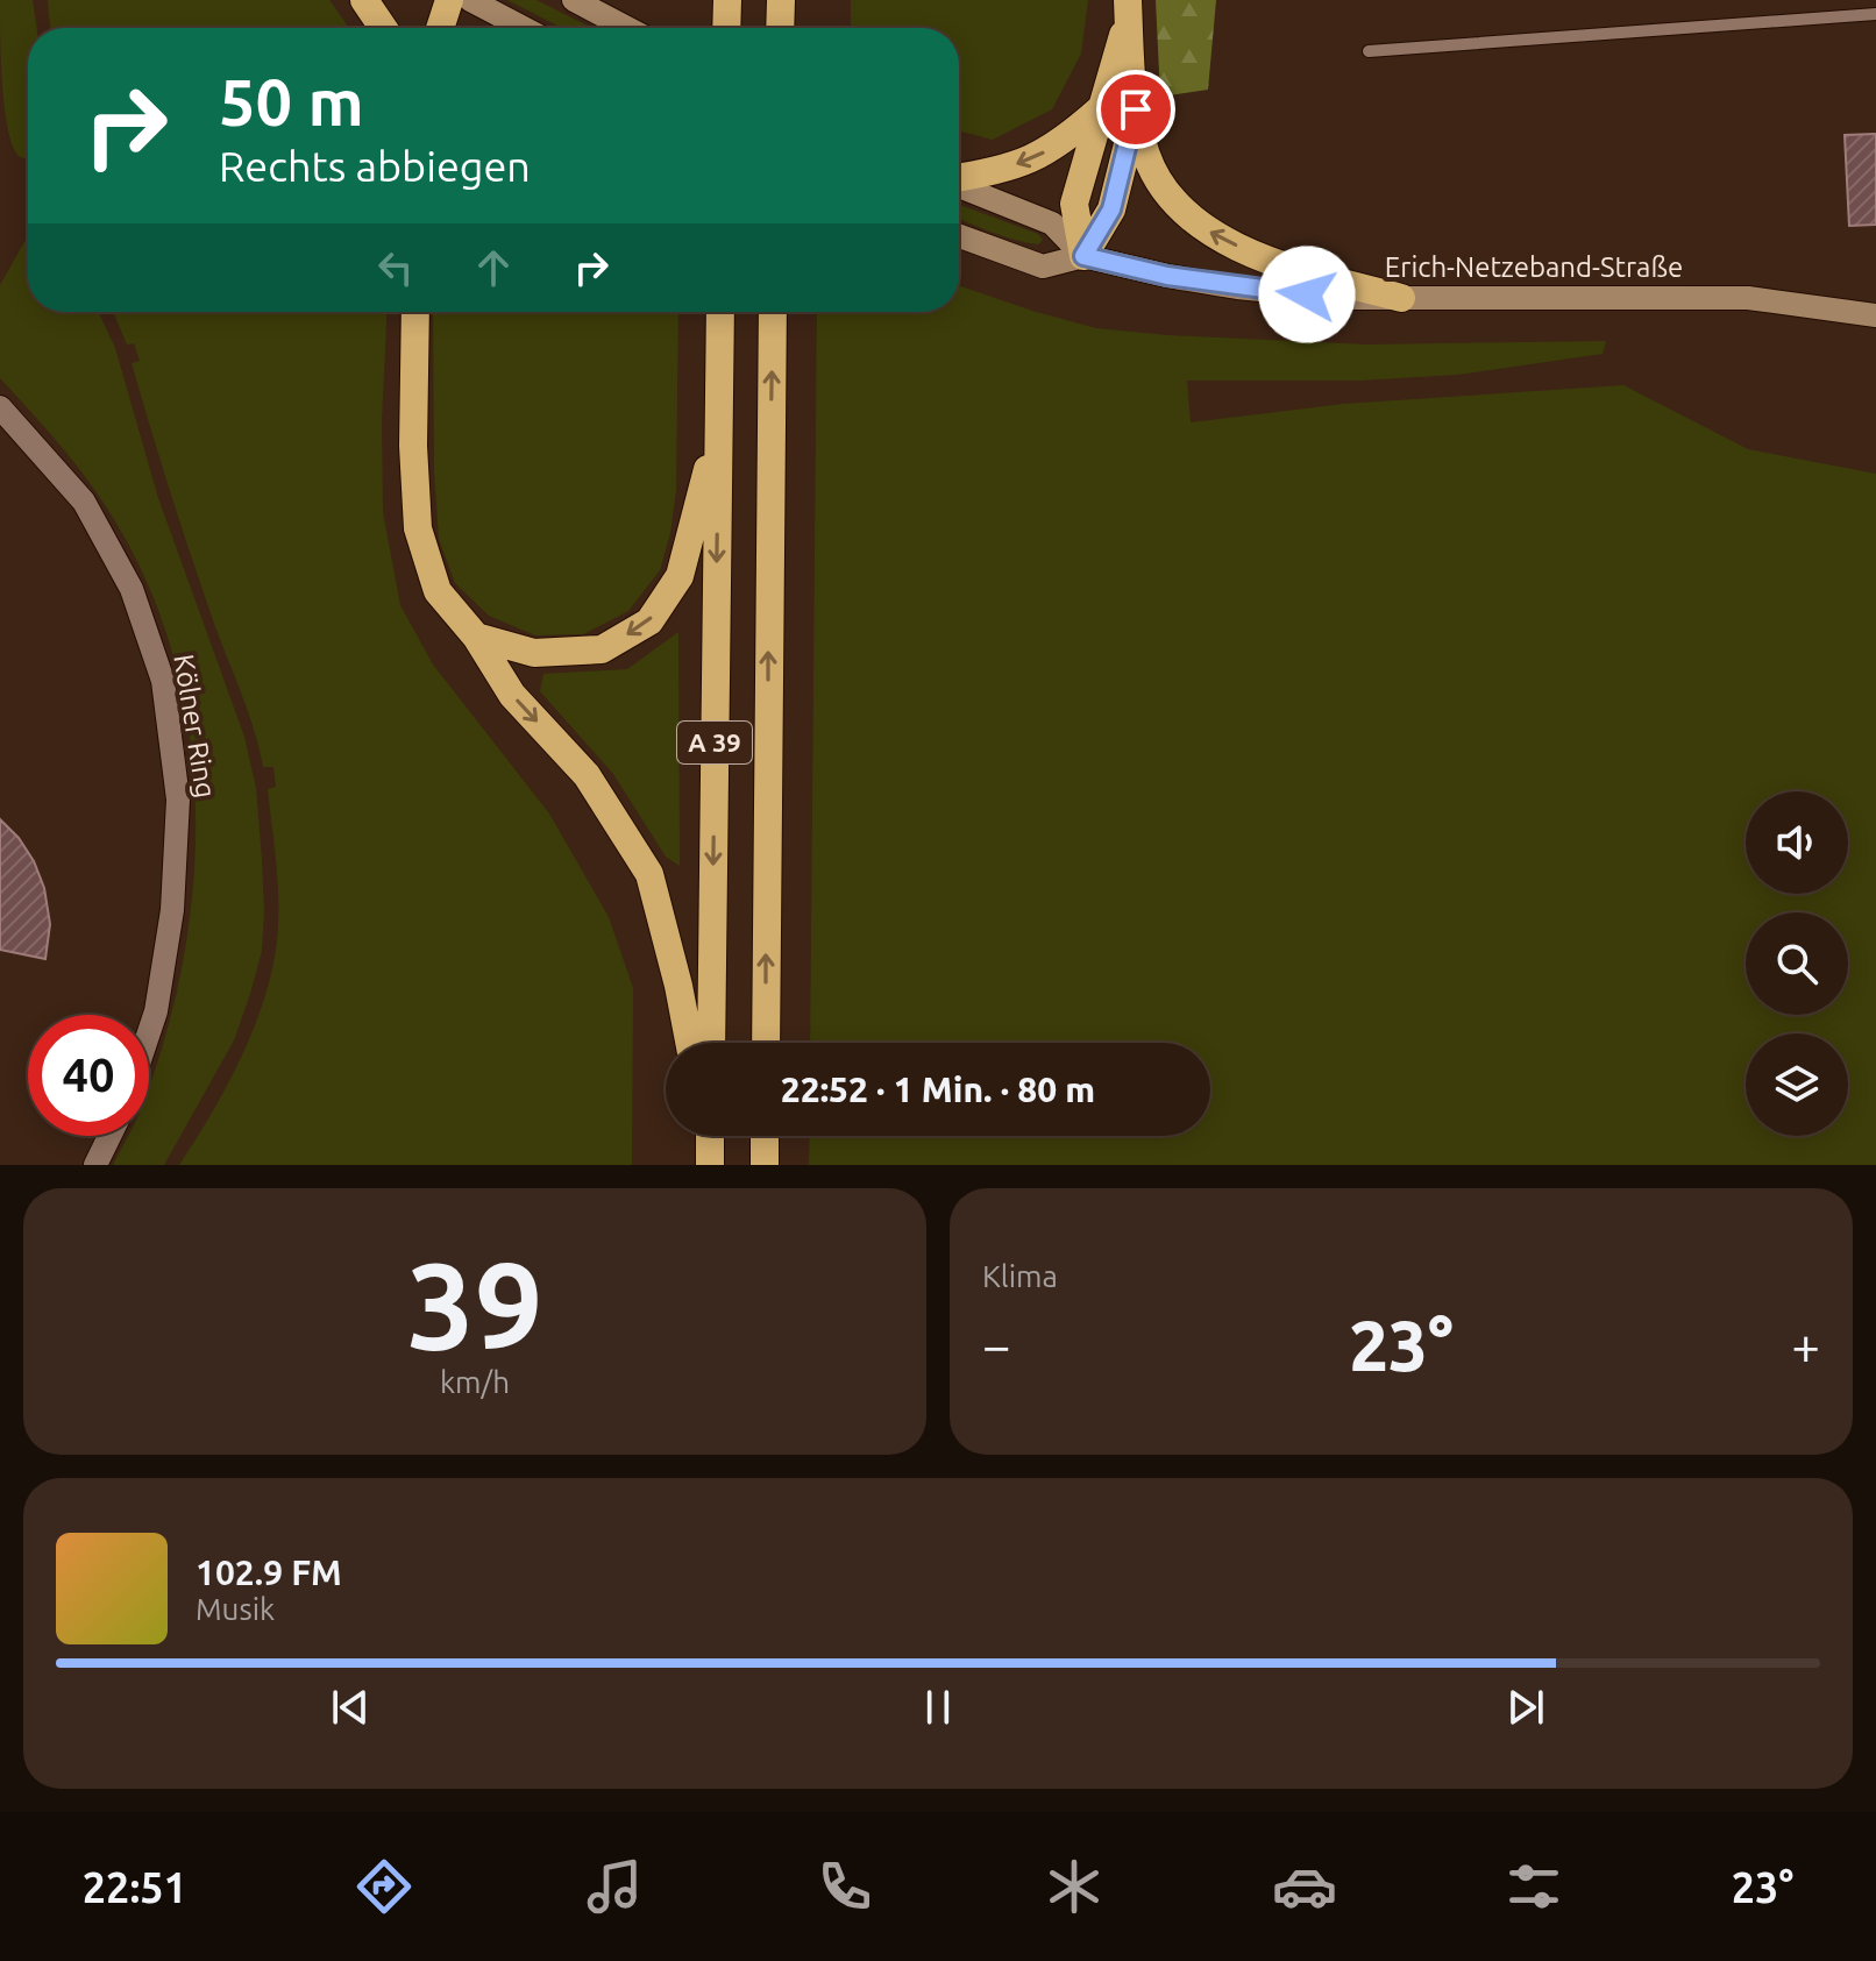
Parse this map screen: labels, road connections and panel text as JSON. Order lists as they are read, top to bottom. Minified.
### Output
{"streets":{"highway":["A 39"],"street":["Erich-Netzeband-Straße","Kölner Ring"]},"page":{"turn":["50 m","Rechts abbiegen"],"limit":"40","trip":"22:52 · 1 Min. · 80 m","tile":[["39","km/h"],"Klima"],"heat":["−","23°","+"],"song":["102.9 FM","Musik"],"tabs":["22:51","23°"]}}
